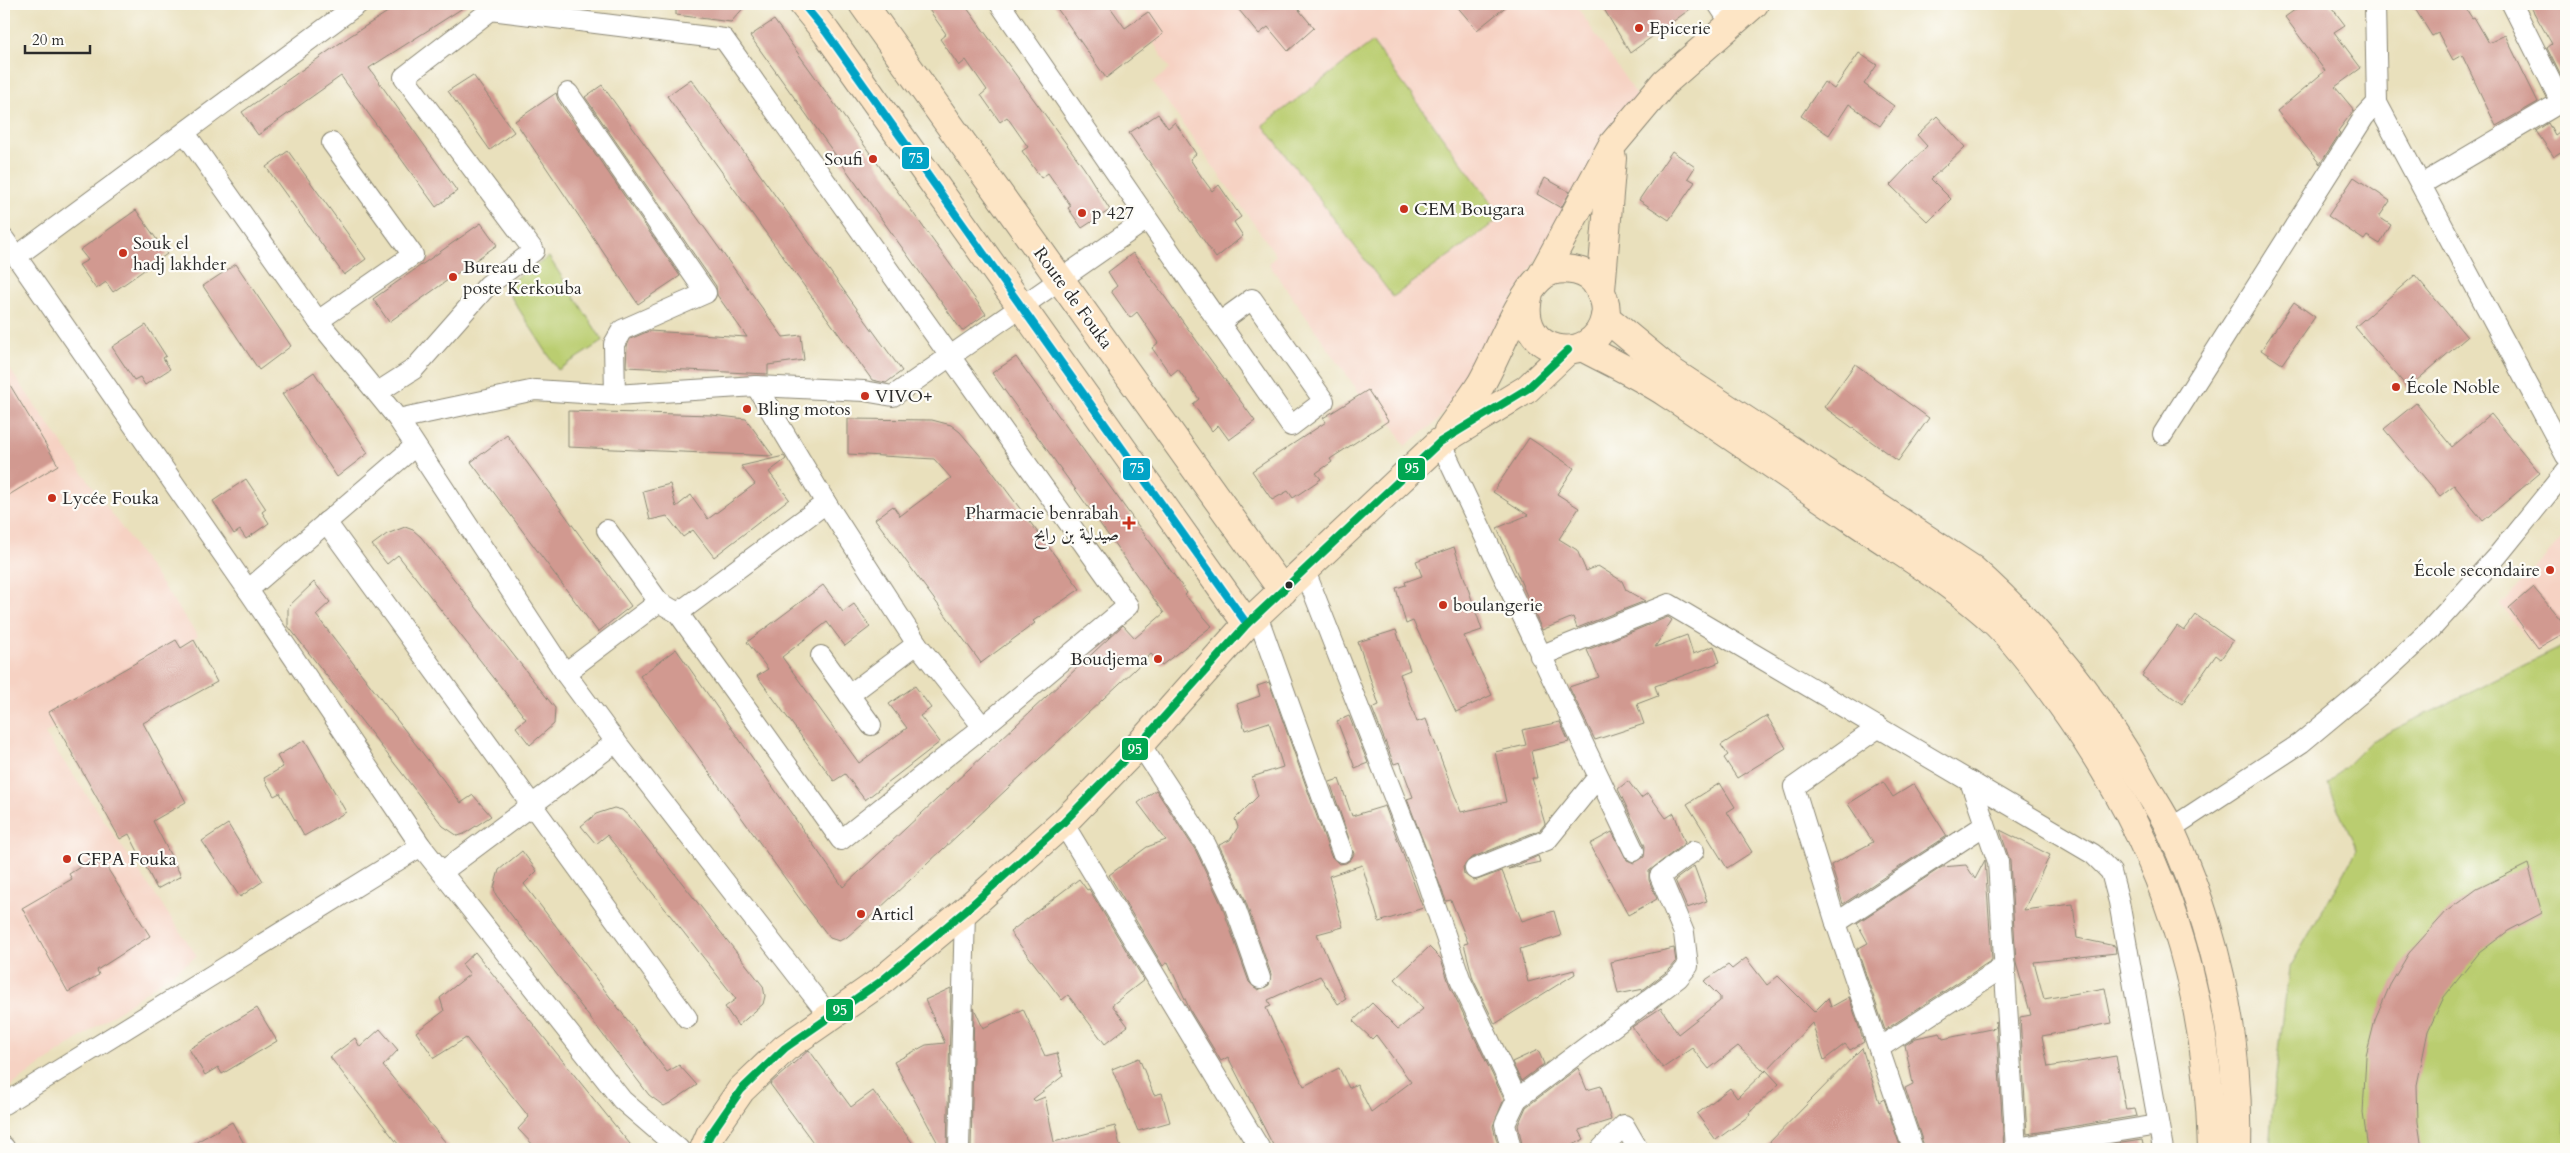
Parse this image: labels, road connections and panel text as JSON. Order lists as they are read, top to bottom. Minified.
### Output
{"streets":{"main road":["Route de Fouka"]},"places":{"other":["Epicerie","Soufi","CEM Bougara","p 427","Souk el hadj lakhder","Bureau de poste Kerkouba","École Noble","VIVO+","Bling motos","Lycée Fouka","École secondaire","boulangerie","Boudjema","CFPA Fouka","Articl"],"health":["Pharmacie benrabah صيدلية بن رابح"]},"lines":["transit line 75","transit line 95"],"scale_bar":"20 m"}
